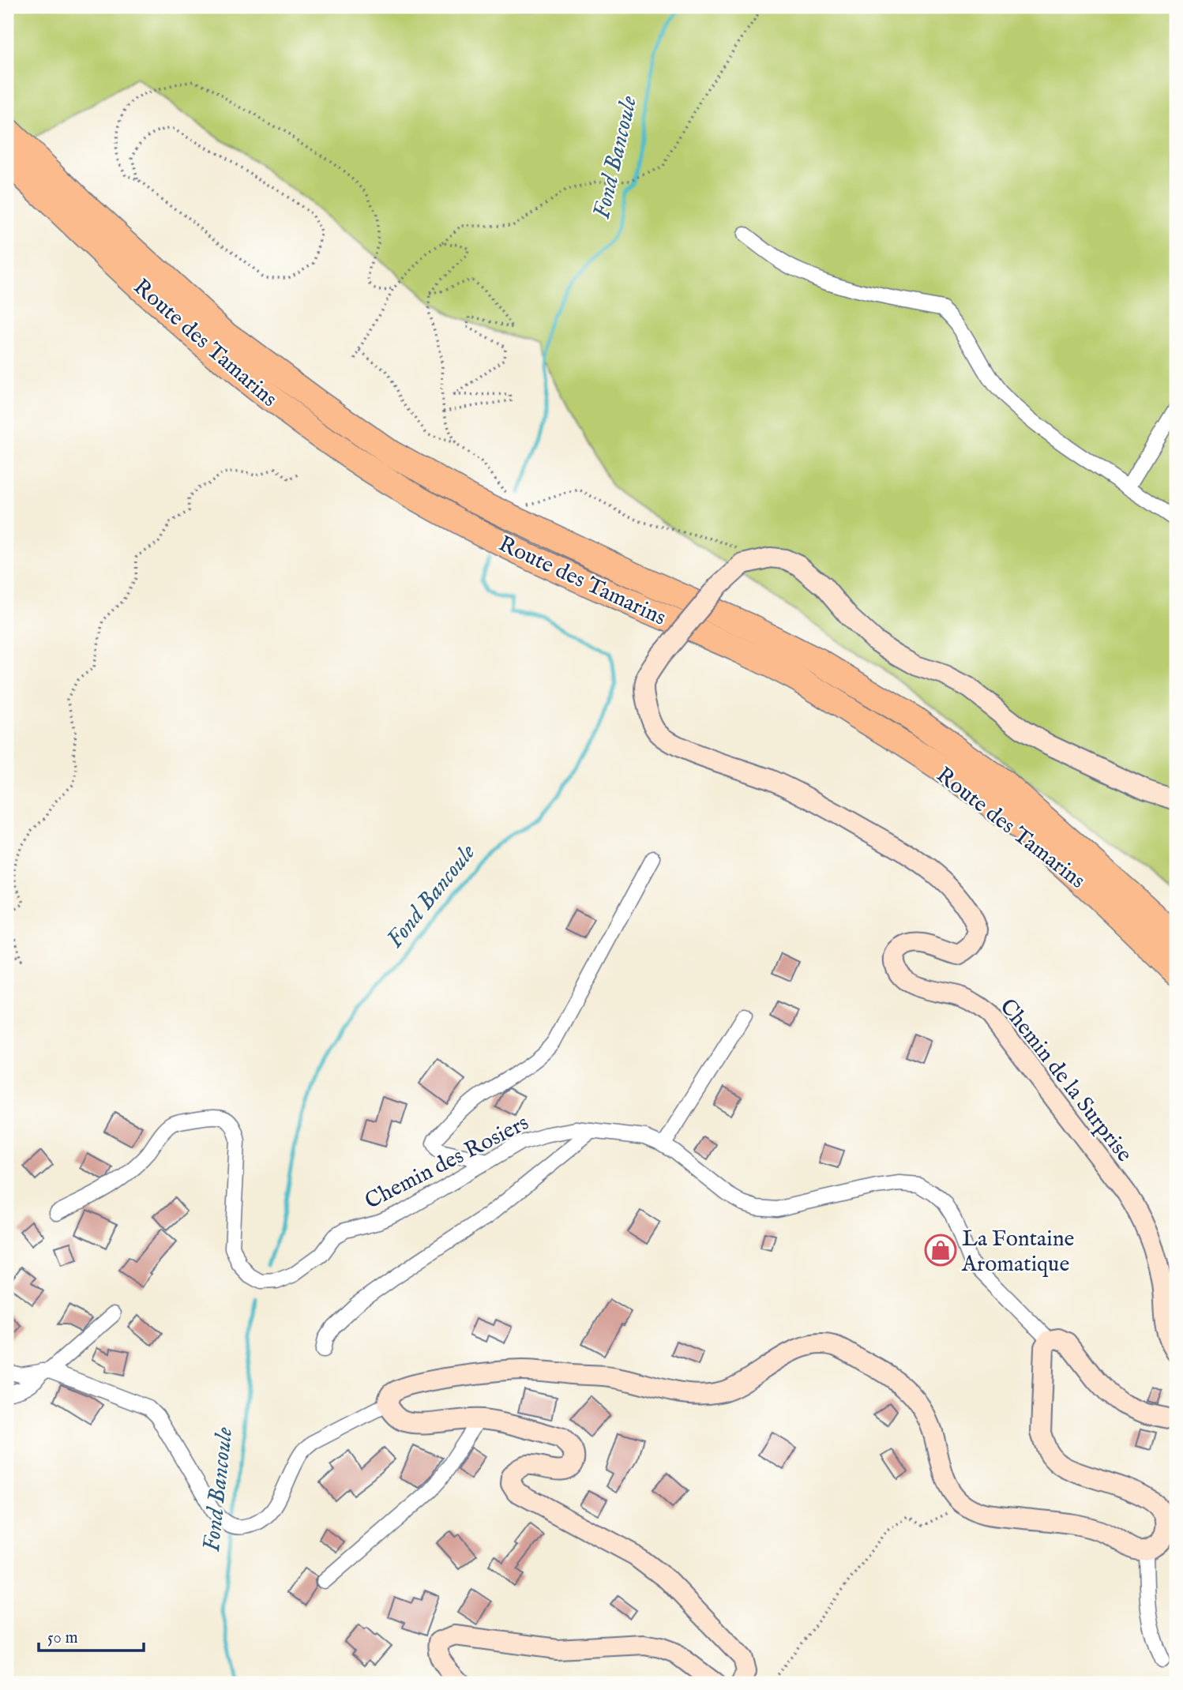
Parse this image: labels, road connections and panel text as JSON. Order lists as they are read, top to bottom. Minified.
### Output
{"streets":{"highway":["Route des Tamarins"],"main road":["Chemin de la Surprise"],"street":["Chemin des Rosiers"]},"water":["Fond Bancoule"],"places":{"shop":["La Fontaine Aromatique"]},"scale_bar":"50 m"}
